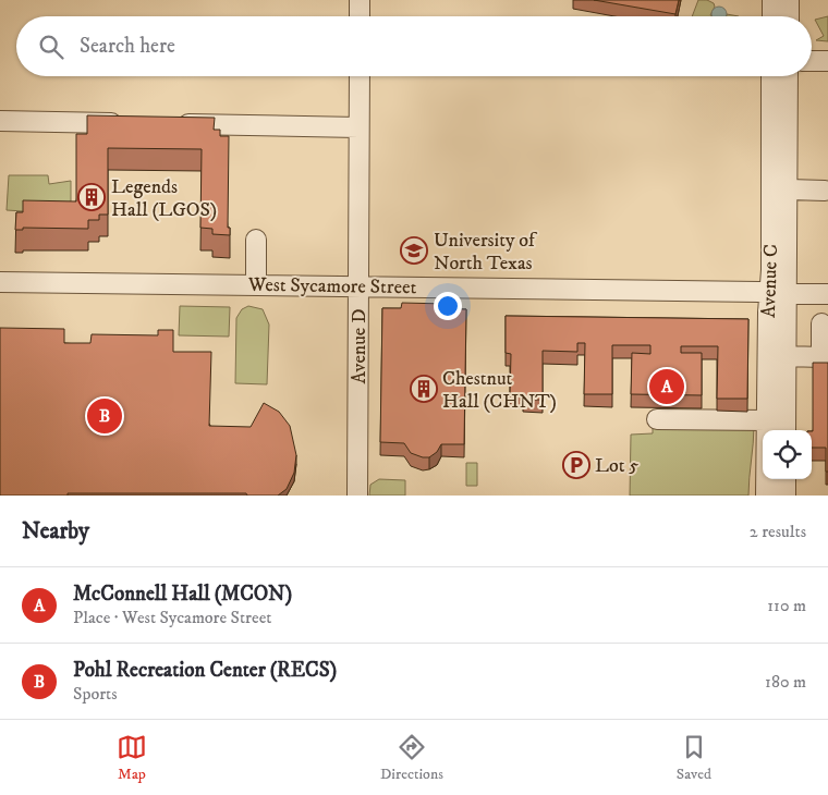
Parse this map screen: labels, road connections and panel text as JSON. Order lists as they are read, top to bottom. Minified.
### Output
{"streets":{"street":["Avenue C","West Sycamore Street","Avenue D"]},"crossings":[["Avenue C","West Sycamore Street"],["West Sycamore Street","Avenue D"]],"places":{"building":["Legends Hall (LGOS)","Chestnut Hall (CHNT)"],"school or university":["University of North Texas"],"parking":["Lot 5"]},"page":{"search":"Search here","pins":["A","B"],"heading":["Nearby","2 results"],"list":[{"mark":"A","name":"McConnell Hall (MCON)","note":"Place · West Sycamore Street","value":"110 m"},{"mark":"B","name":"Pohl Recreation Center (RECS)","note":"Sports","value":"180 m"}],"nav":["Map","Directions","Saved"]}}
